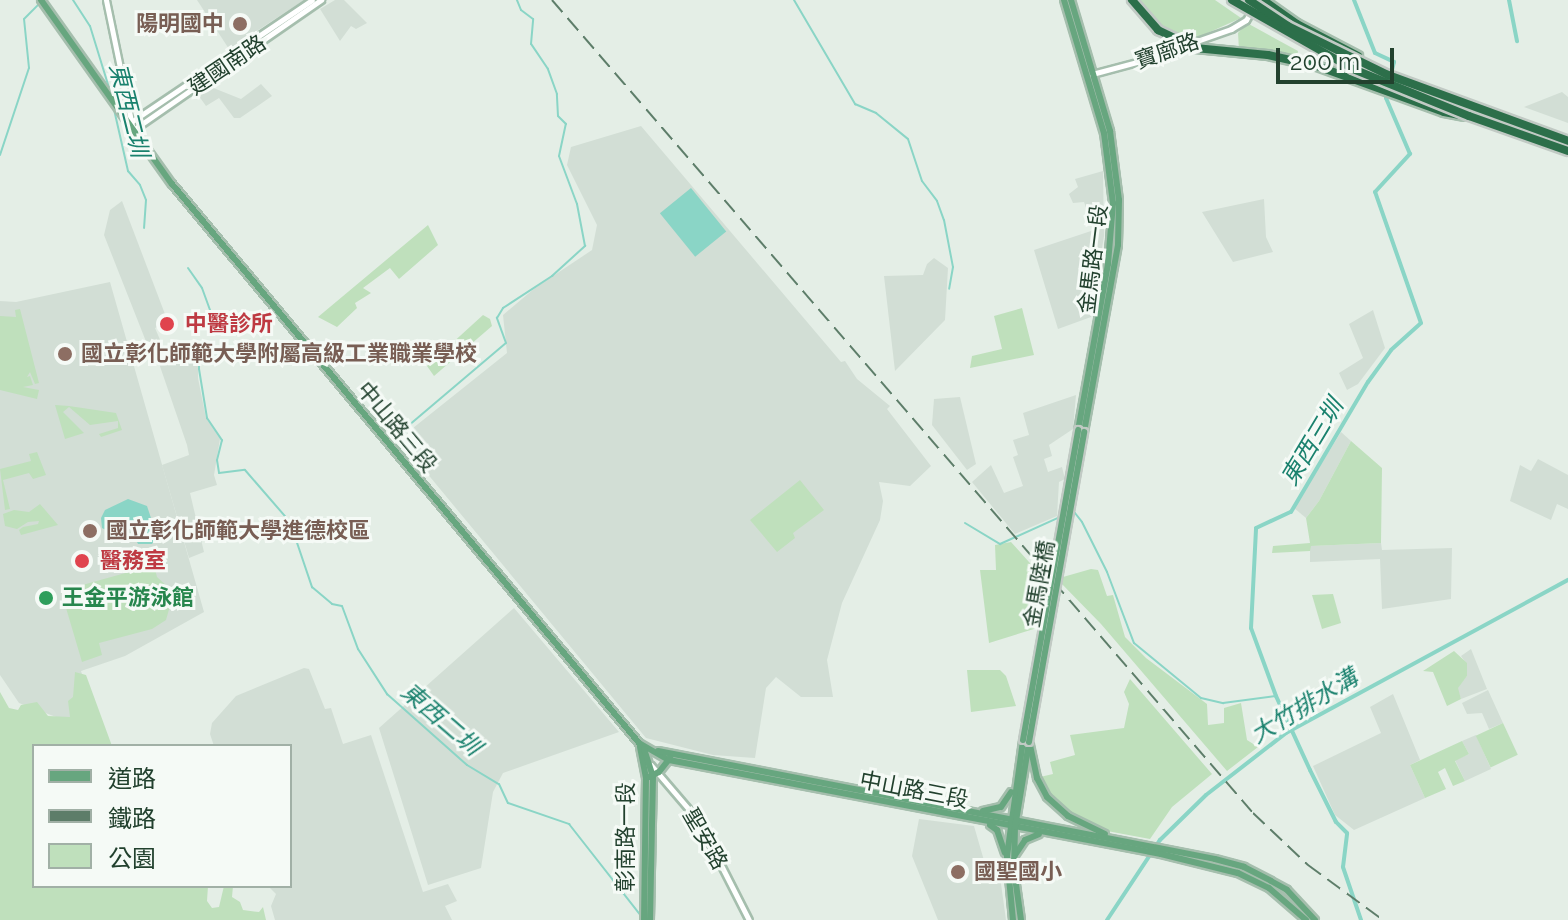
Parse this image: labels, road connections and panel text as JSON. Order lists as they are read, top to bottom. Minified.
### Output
{"streets":{"main road":["金馬路一段","中山路三段","金馬陸橋","彰南路一段"],"street":["寶廍路","建國南路","聖安路"]},"crossings":[["寶廍路","金馬路一段"],["建國南路","中山路三段"],["金馬路一段","金馬陸橋"],["中山路三段","彰南路一段"],["彰南路一段","聖安路"]],"water":["東西二圳","東西三圳","大竹排水溝"],"places":["陽明國中","中醫診所","國立彰化師範大學附屬高級工業職業學校","國立彰化師範大學進德校區","醫務室","王金平游泳館","國聖國小"],"legend":["道路","鐵路","公園"],"scale_bar":"200 m"}
